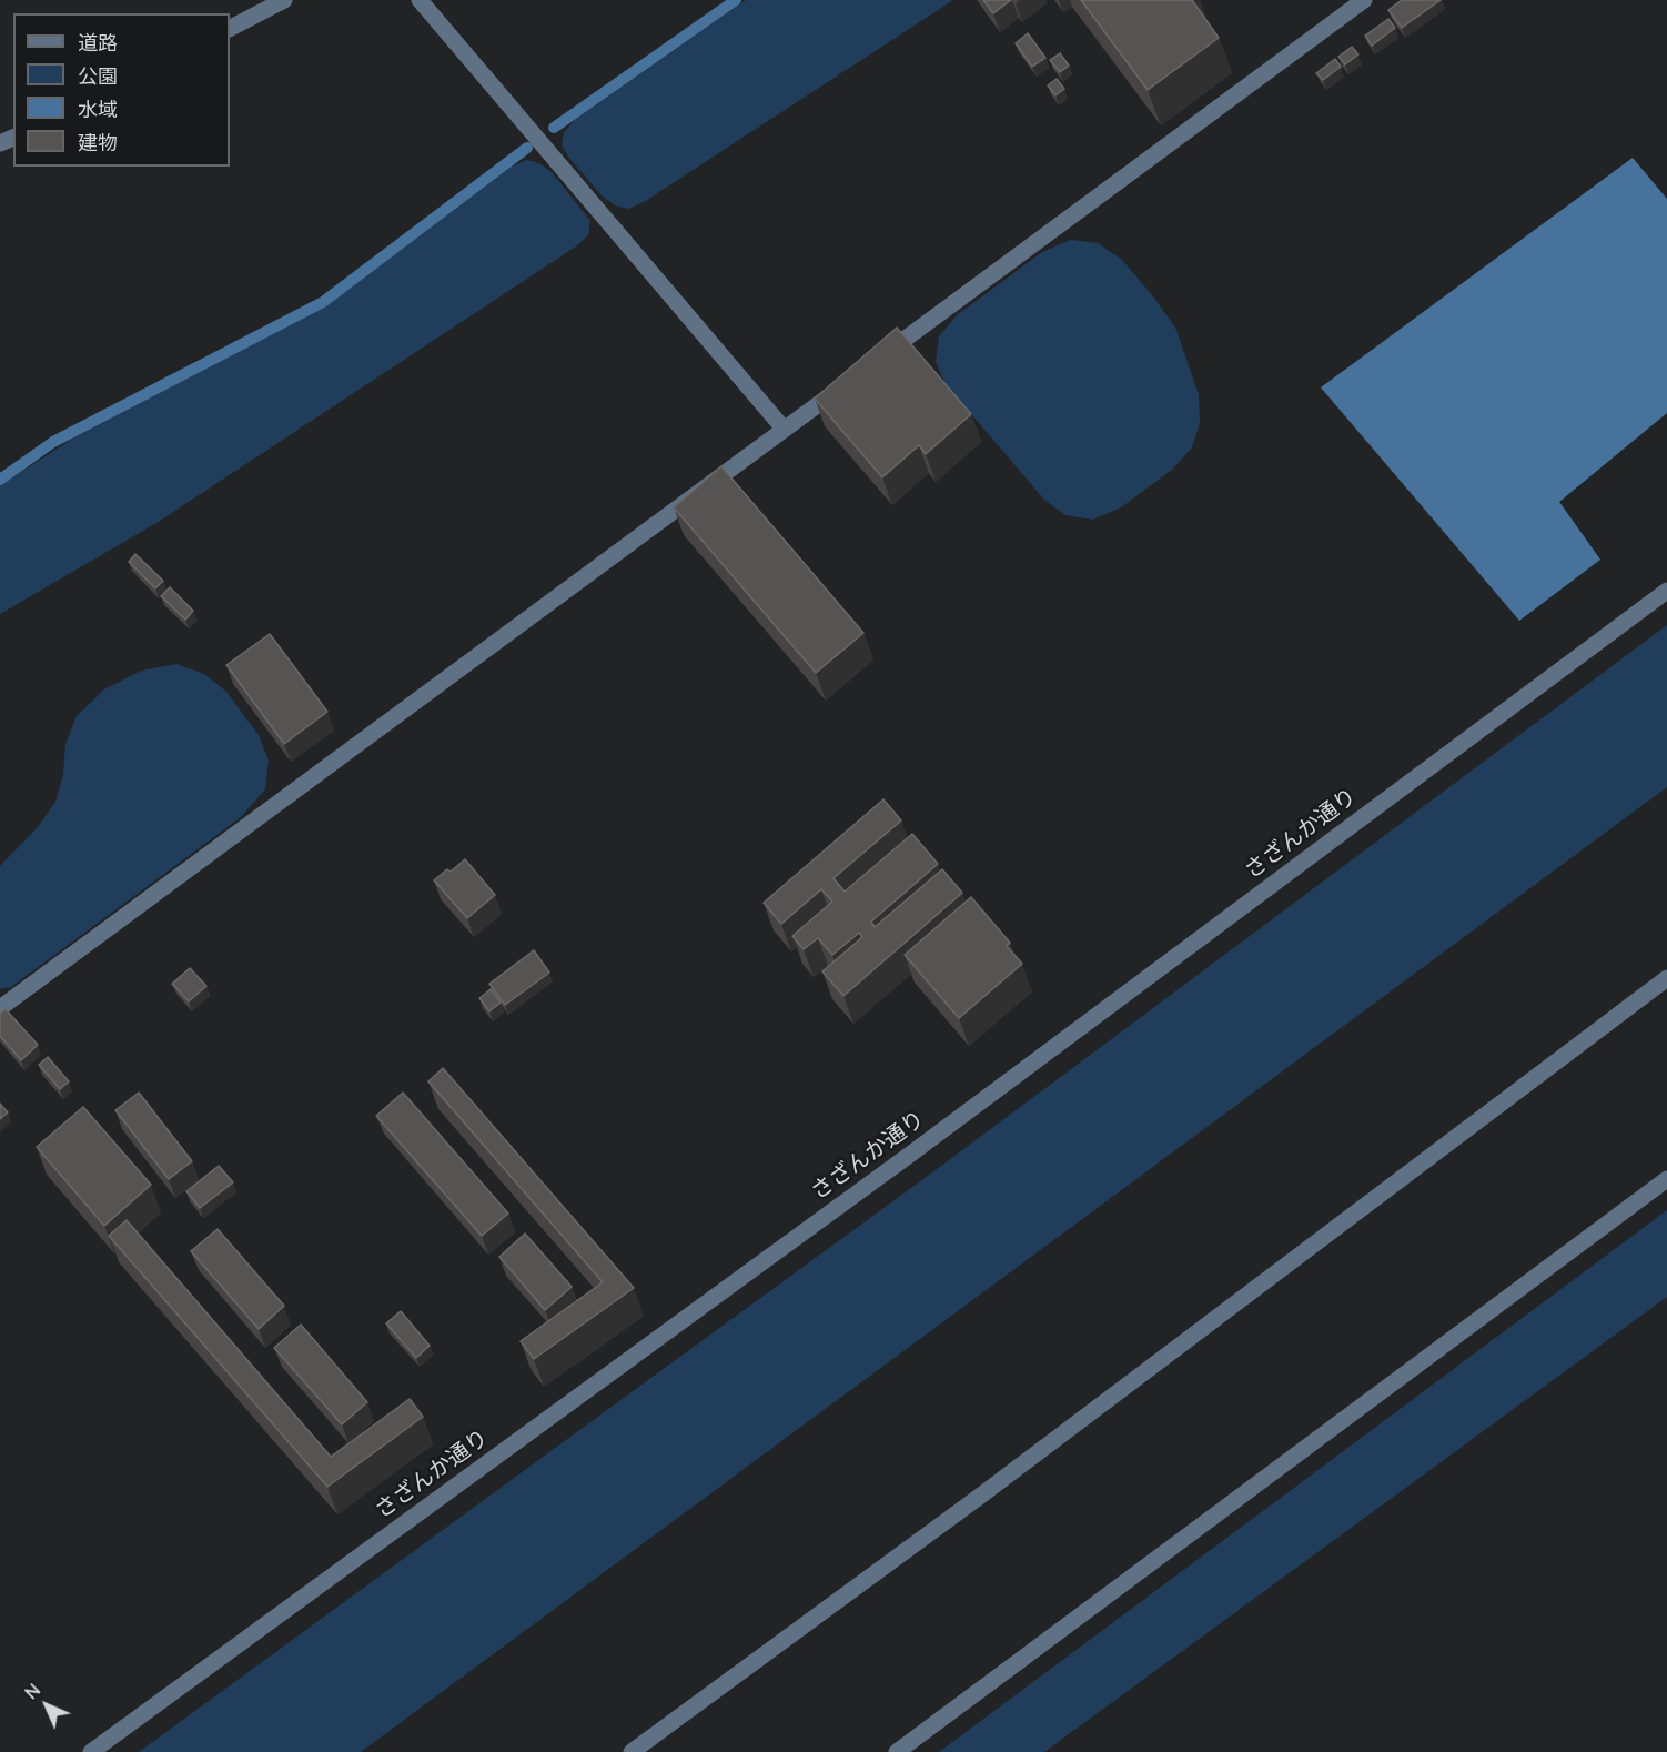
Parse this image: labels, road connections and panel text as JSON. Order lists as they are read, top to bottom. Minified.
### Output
{"streets":{"street":["さざんか通り"]},"legend":["道路","公園","水域","建物"],"north":"top left"}
